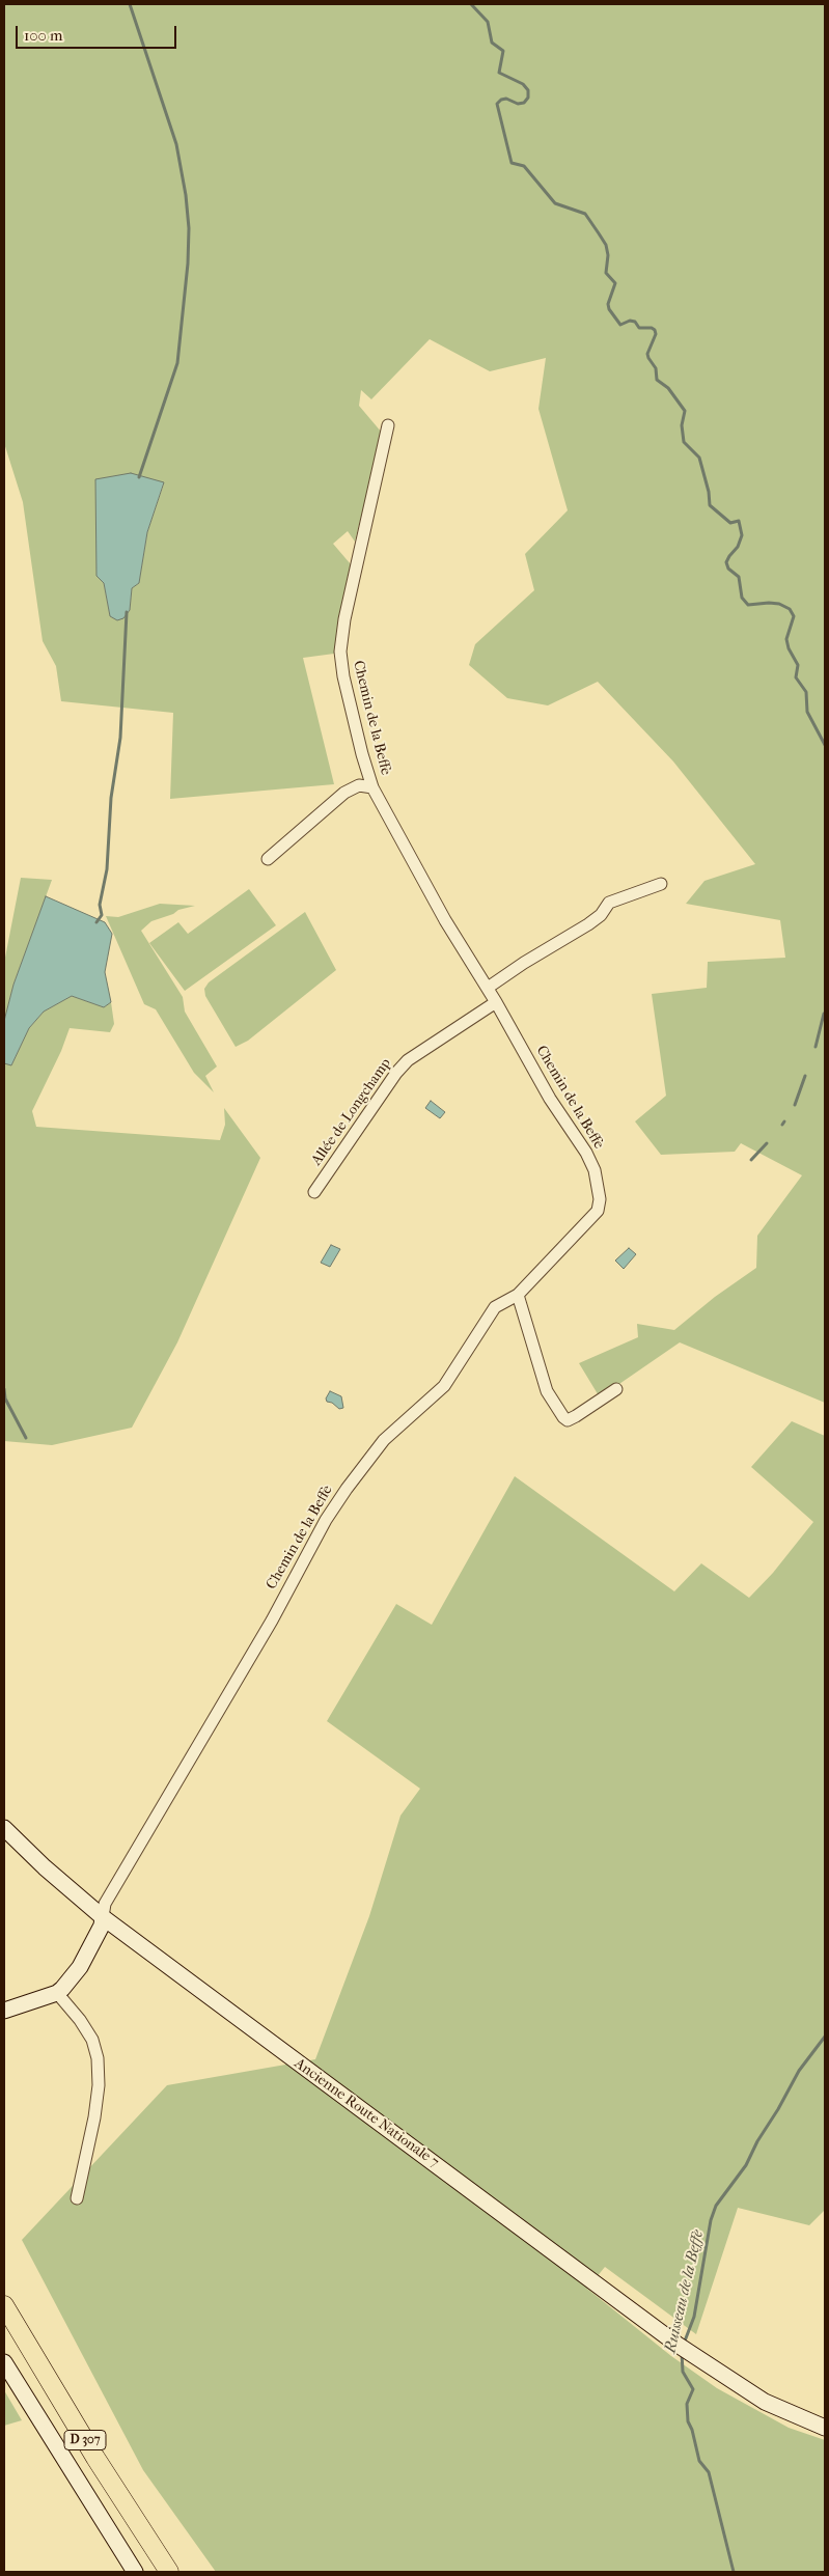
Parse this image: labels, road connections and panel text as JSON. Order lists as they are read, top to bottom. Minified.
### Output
{"streets":{"main road":["D 307"],"street":["Chemin de la Beffe","Allée de Longchamp","Ancienne Route Nationale 7"]},"crossings":[["Chemin de la Beffe","Allée de Longchamp"],["Chemin de la Beffe","Ancienne Route Nationale 7"]],"water":["Ruisseau de la Beffe"],"scale_bar":"100 m"}
